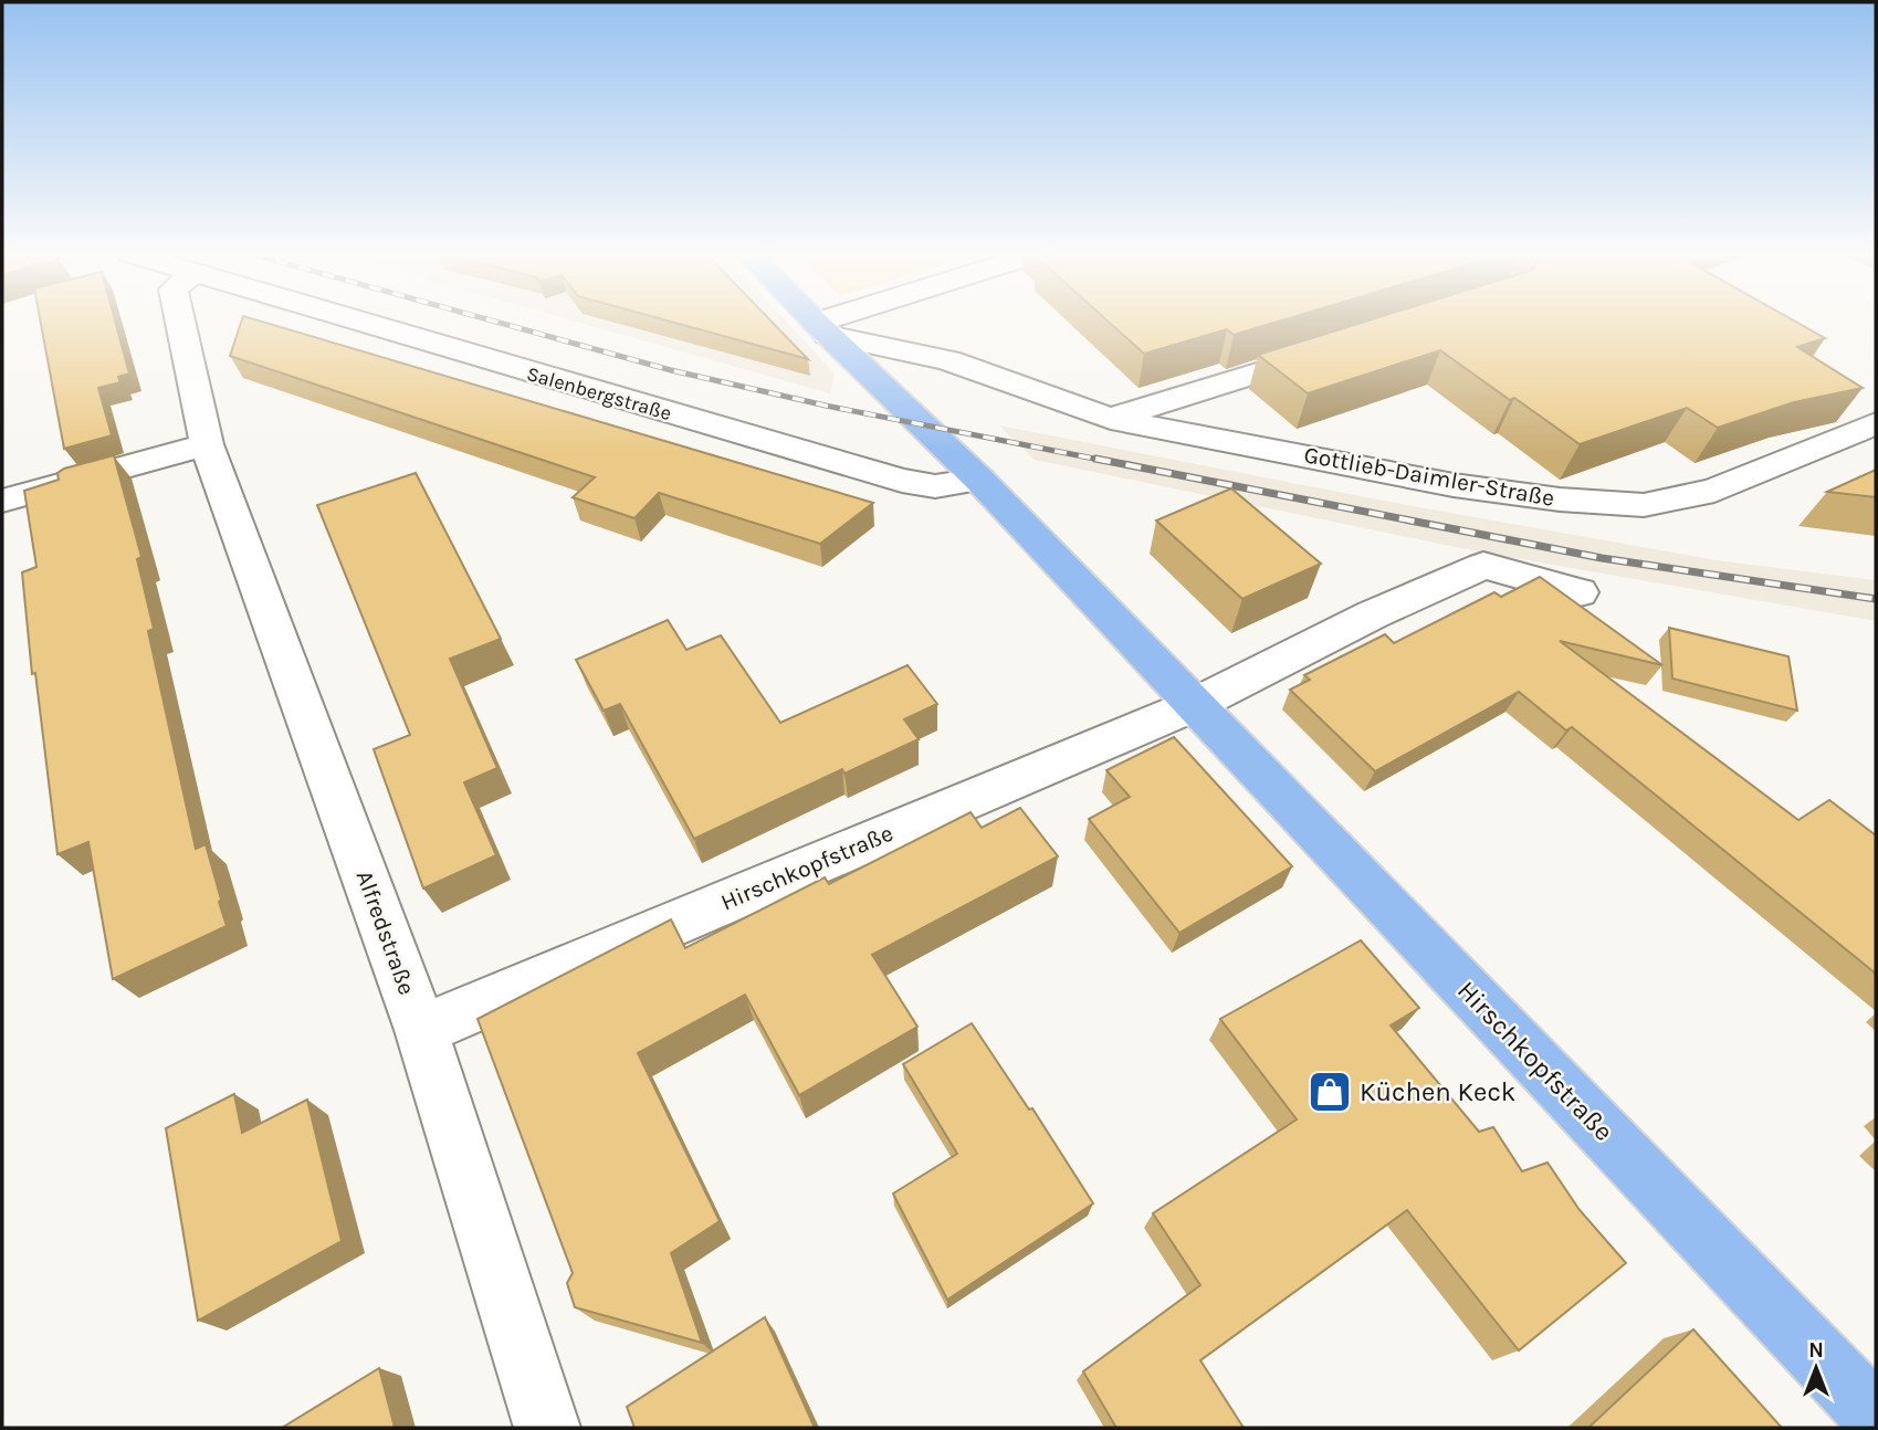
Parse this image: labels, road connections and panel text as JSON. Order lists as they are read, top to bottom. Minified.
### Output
{"streets":{"main road":["Hirschkopfstraße"],"street":["Salenbergstraße","Gottlieb-Daimler-Straße","Alfredstraße"]},"crossings":[["Salenbergstraße","Hirschkopfstraße"],["Gottlieb-Daimler-Straße","Hirschkopfstraße"],["Hirschkopfstraße","Alfredstraße"]],"places":{"shop":["Küchen Keck"]},"north":"top"}
